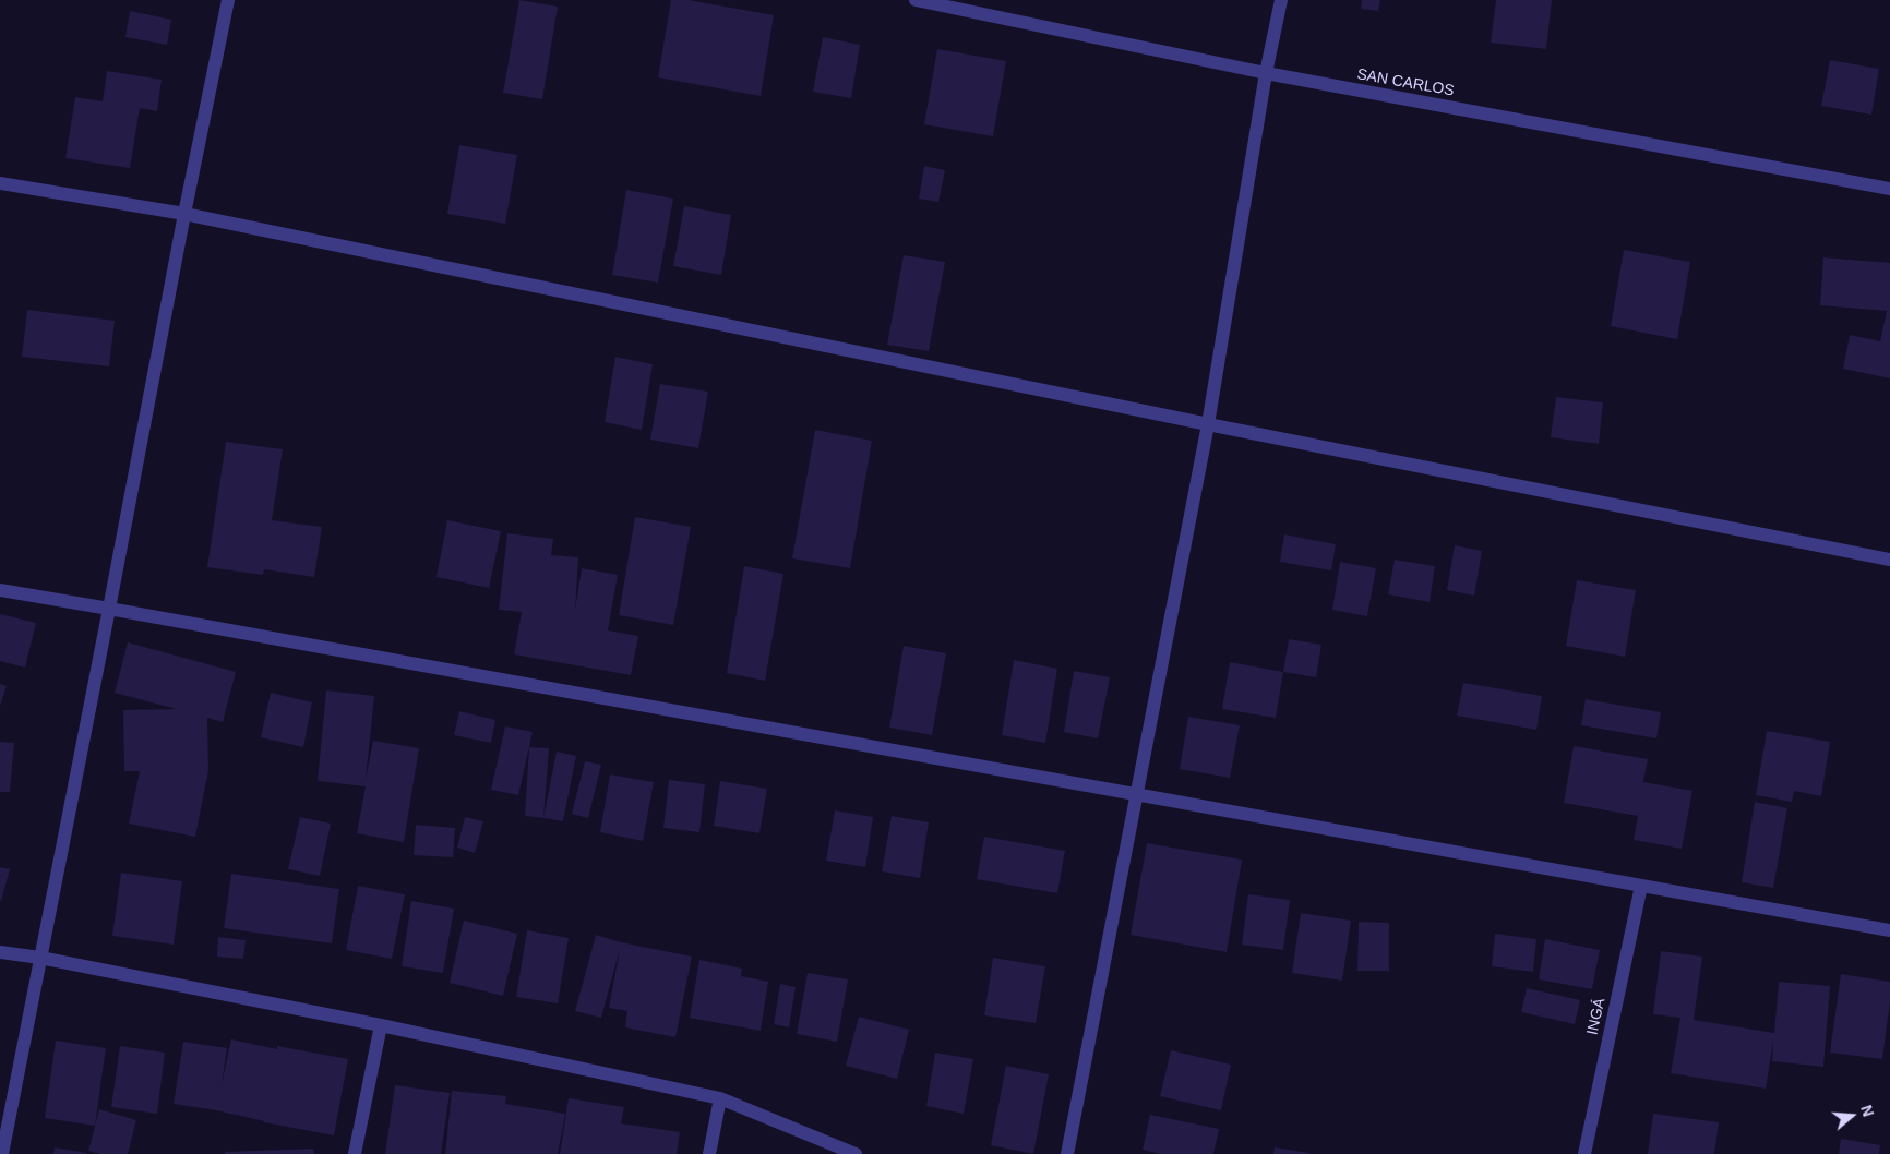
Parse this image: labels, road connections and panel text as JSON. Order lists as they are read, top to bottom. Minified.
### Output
{"streets":{"street":["SAN CARLOS","INGÁ"]},"north":"right"}
